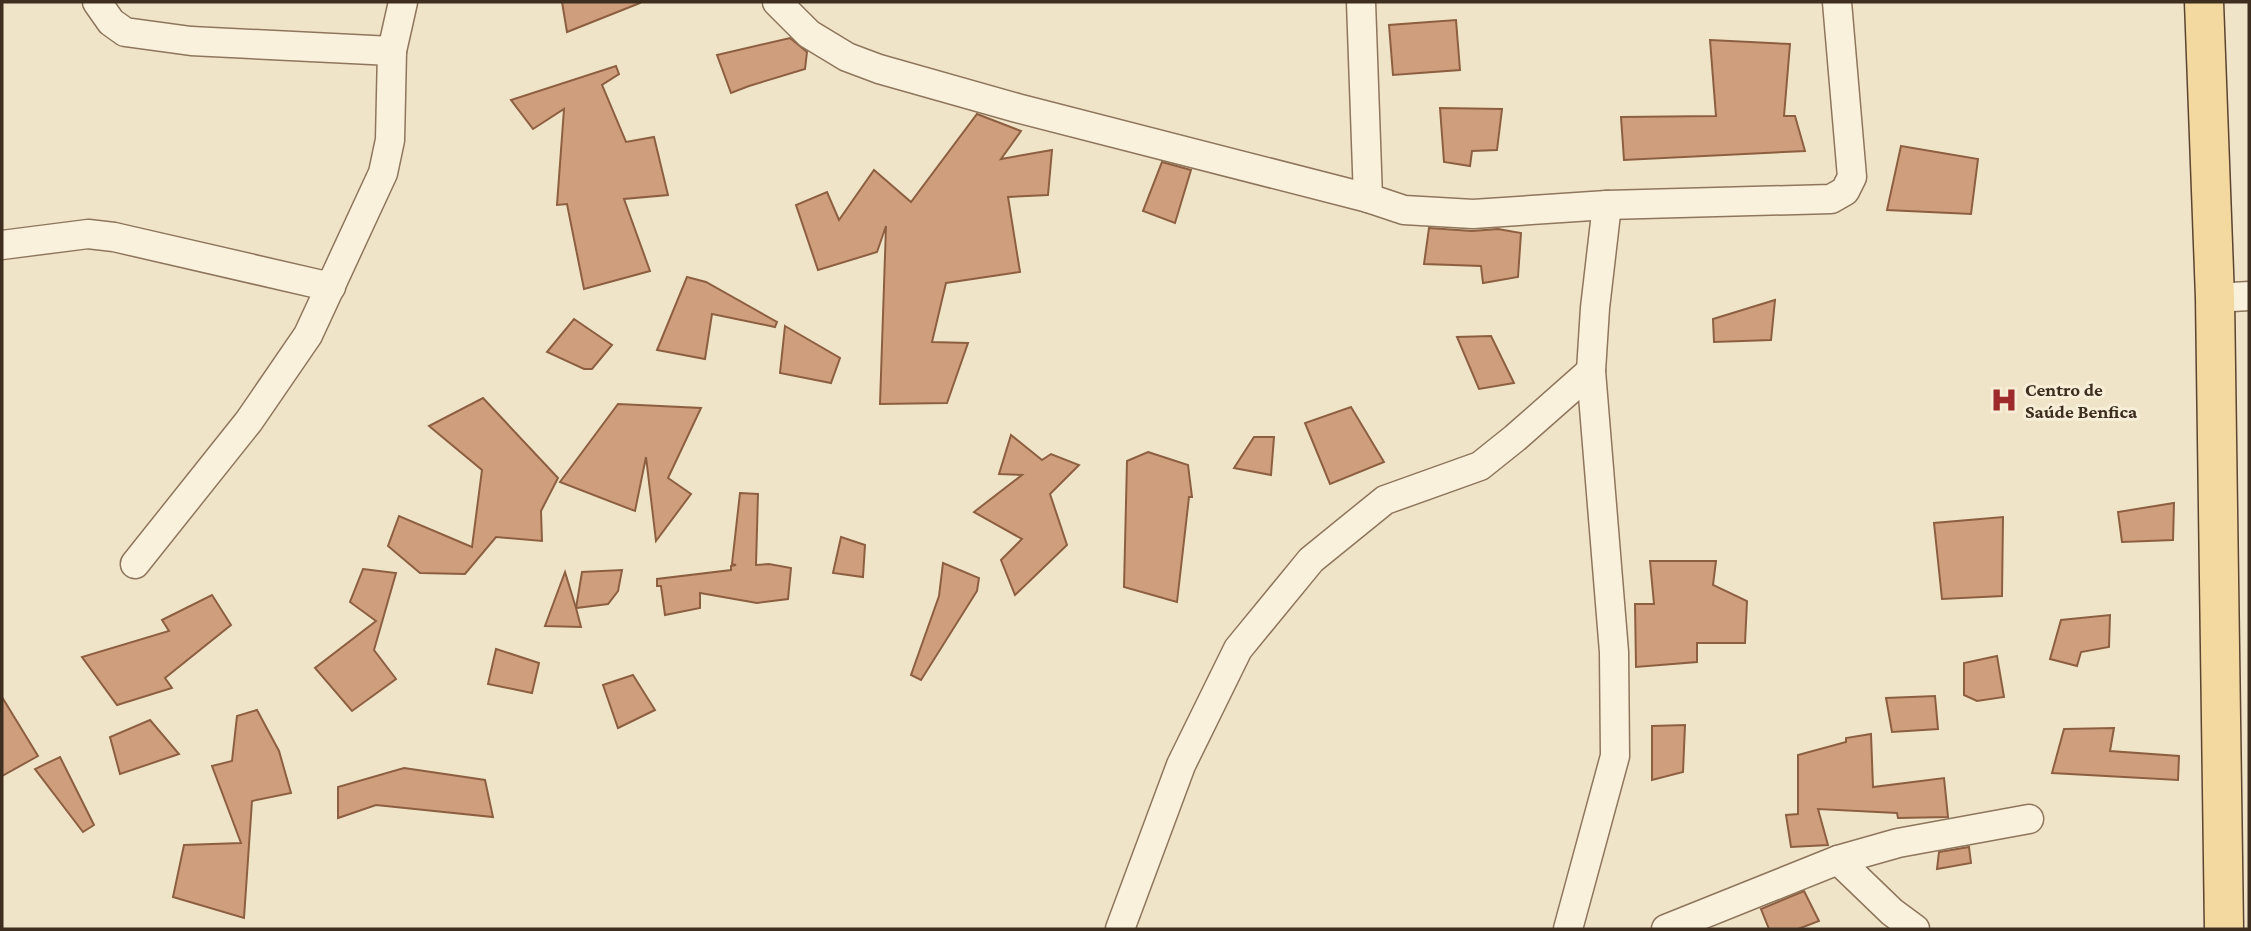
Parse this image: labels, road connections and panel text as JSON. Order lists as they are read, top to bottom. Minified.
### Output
{"places":{"hospital":["Centro de Saúde Benfica"]}}
